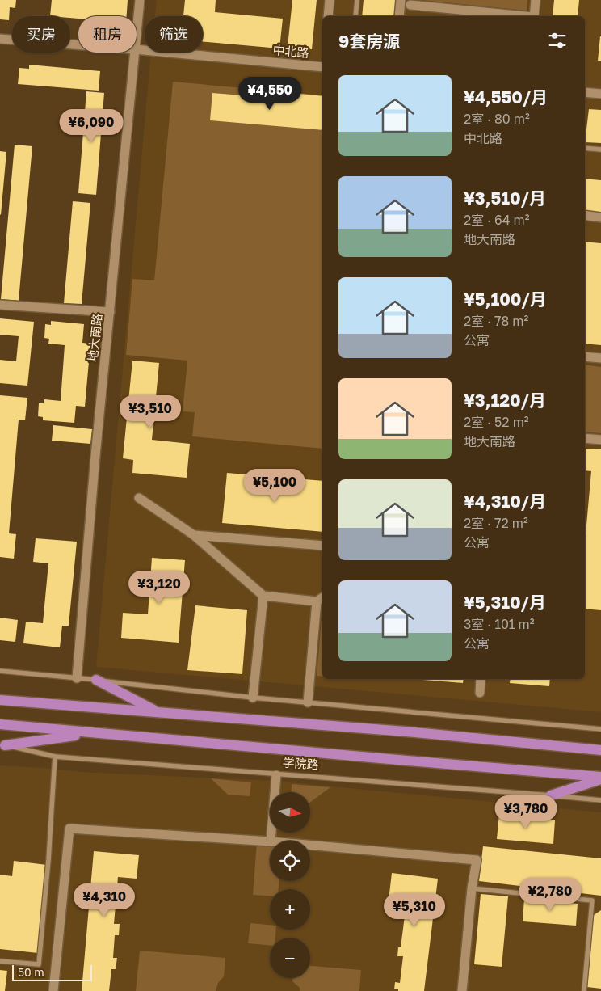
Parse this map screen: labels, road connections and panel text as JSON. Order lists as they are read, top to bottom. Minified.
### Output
{"streets":{"main road":["学院路"],"street":["中北路","地大南路"]},"scale_bar":"50 m","north":"right","page":{"chip":["买房","租房","筛选"],"heading":"9套房源","list":[{"name":"¥4,550/月","note":"2室 · 80 m² · 中北路"},{"name":"¥3,510/月","note":"2室 · 64 m² · 地大南路"},{"name":"¥5,100/月","note":"2室 · 78 m² · 公寓"},{"name":"¥3,120/月","note":"2室 · 52 m² · 地大南路"},{"name":"¥4,310/月","note":"2室 · 72 m² · 公寓"},{"name":"¥5,310/月","note":"3室 · 101 m² · 公寓"}],"price":["¥4,550","¥6,090","¥3,510","¥5,100","¥3,120","¥3,780","¥2,780","¥4,310","¥5,310"],"map_buttons":["+","−"],"scale":"50 m"}}
